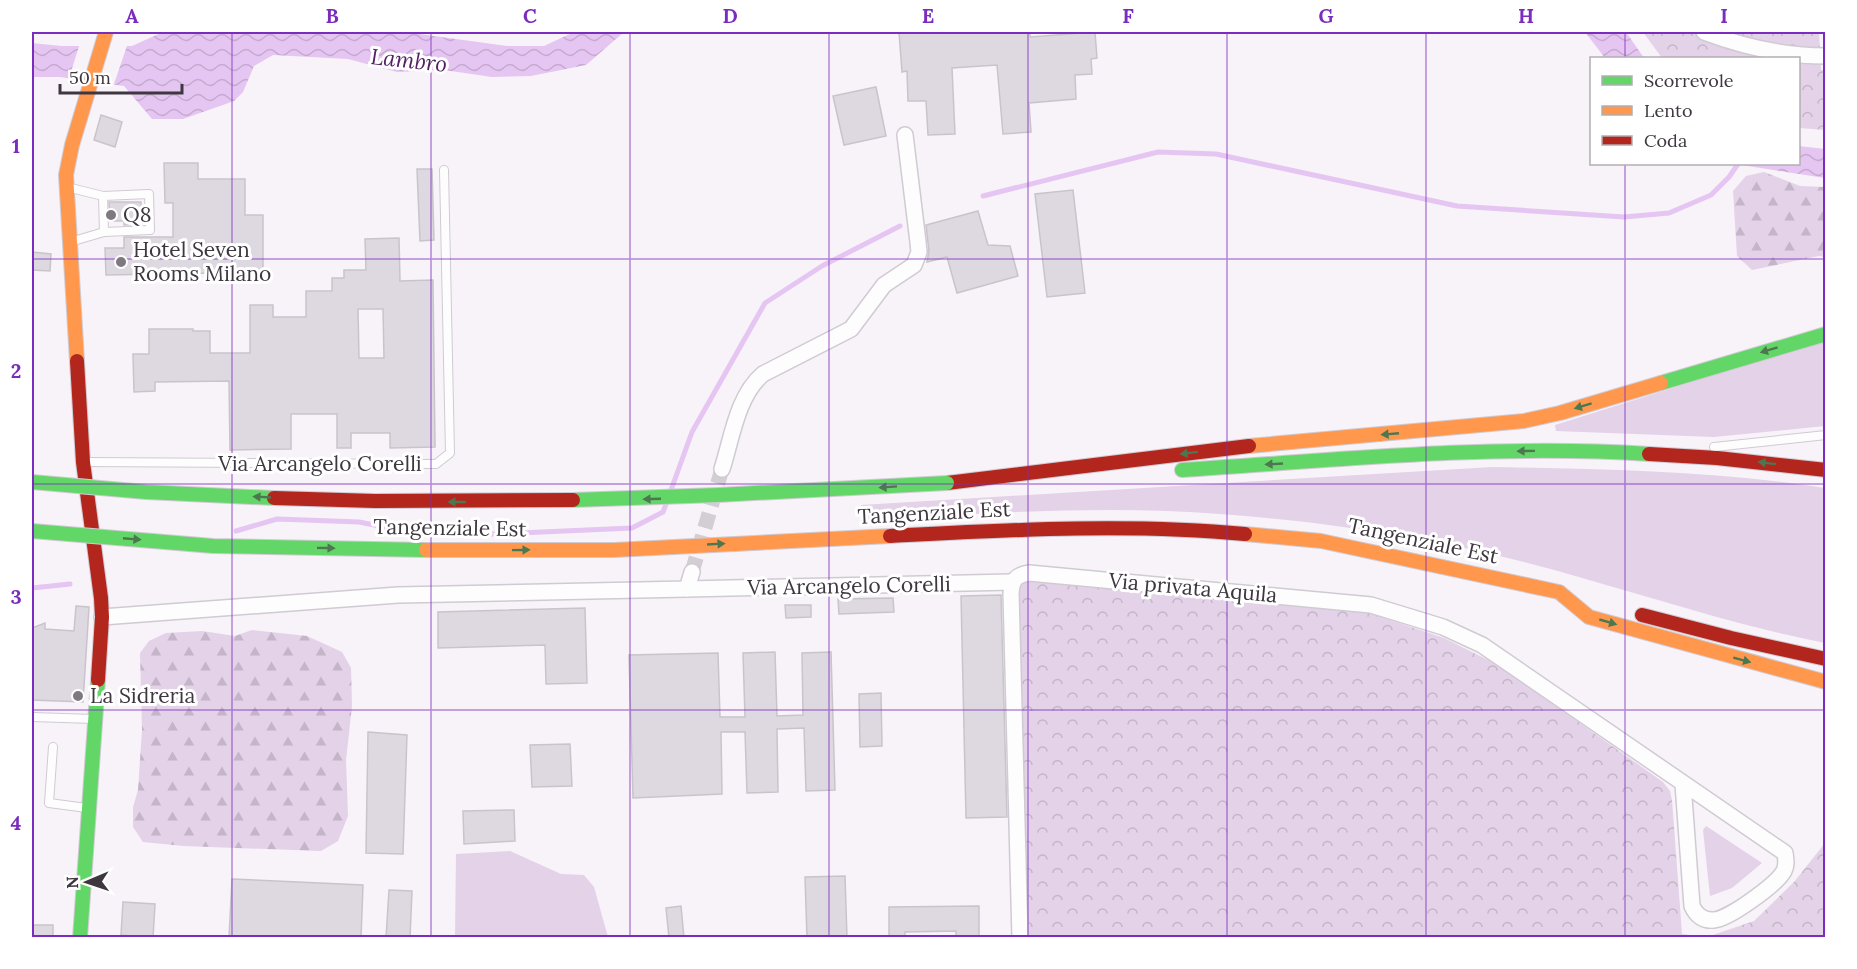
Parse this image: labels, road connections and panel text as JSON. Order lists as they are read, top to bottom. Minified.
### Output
{"streets":{"main road":["Tangenziale Est"],"street":["Via Arcangelo Corelli","Via privata Aquila"]},"crossings":[["Via Arcangelo Corelli","Via privata Aquila"]],"water":["Lambro"],"places":["Q8","Hotel Seven Rooms Milano","La Sidreria"],"legend":["Scorrevole","Lento","Coda"],"scale_bar":"50 m","north":"left","grid":{"columns":["A","B","C","D","E","F","G","H","I"],"rows":["1","2","3","4"]}}
